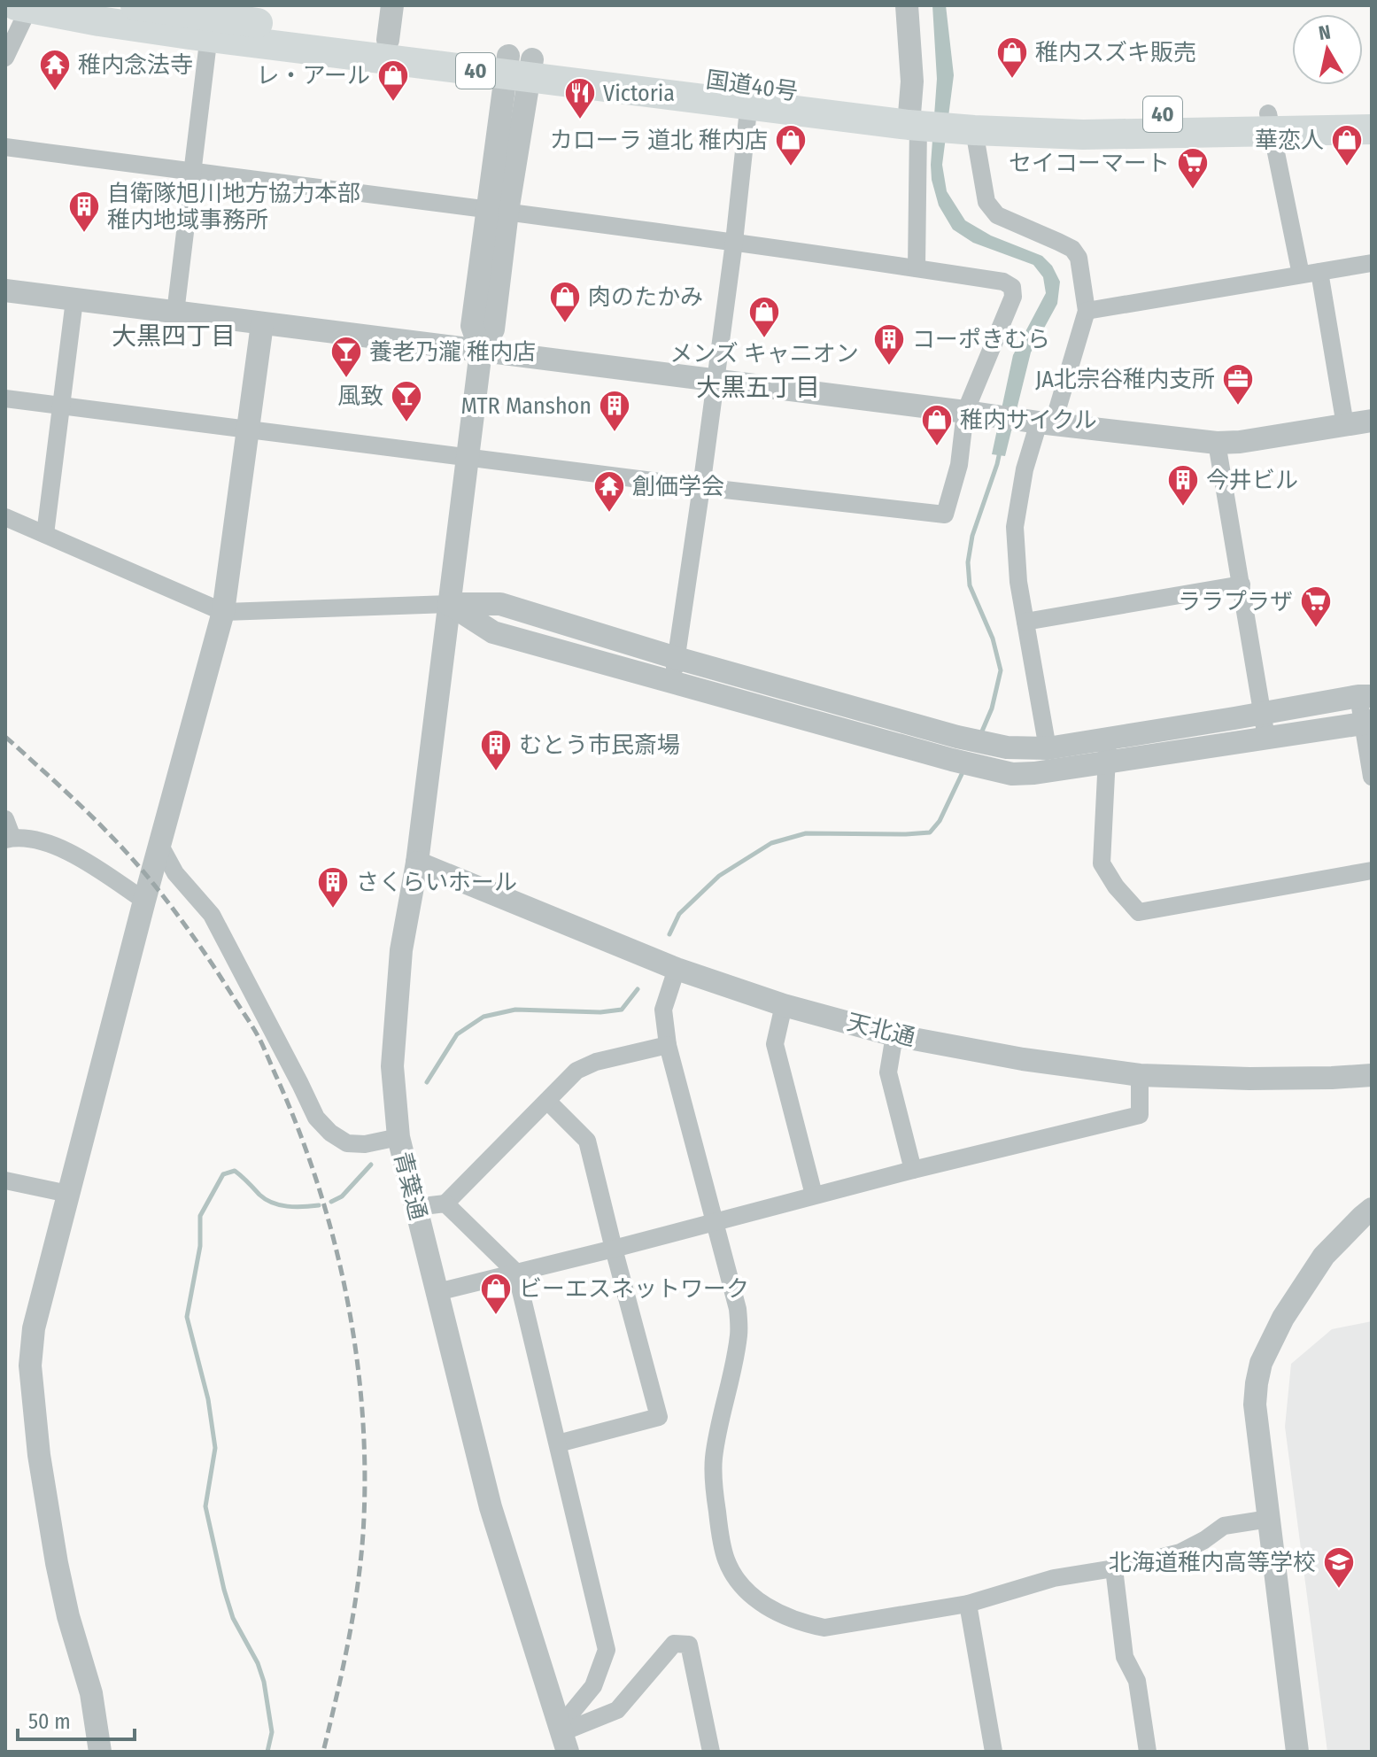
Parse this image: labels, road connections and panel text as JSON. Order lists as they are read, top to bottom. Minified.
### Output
{"streets":{"highway":["40","国道40号"],"street":["天北通","青葉通"]},"crossings":[["国道40号","青葉通"],["天北通","青葉通"]],"districts":["大黒四丁目","大黒五丁目"],"places":{"shop":["稚内スズキ販売","レ・アール","カローラ 道北 稚内店","華恋人","肉のたかみ","メンズ キャニオン","稚内サイクル","ビーエスネットワーク"],"temple":["稚内念法寺","創価学会"],"restaurant":["Victoria"],"supermarket":["セイコーマート","ララプラザ"],"building":["自衛隊旭川地方協力本部 稚内地域事務所","コーポきむら","MTR Manshon","今井ビル","むとう市民斎場","さくらいホール"],"bar":["養老乃瀧 稚内店","風致"],"office":["JA北宗谷稚内支所"],"school or university":["北海道稚内高等学校"]},"scale_bar":"50 m","north":"top"}
